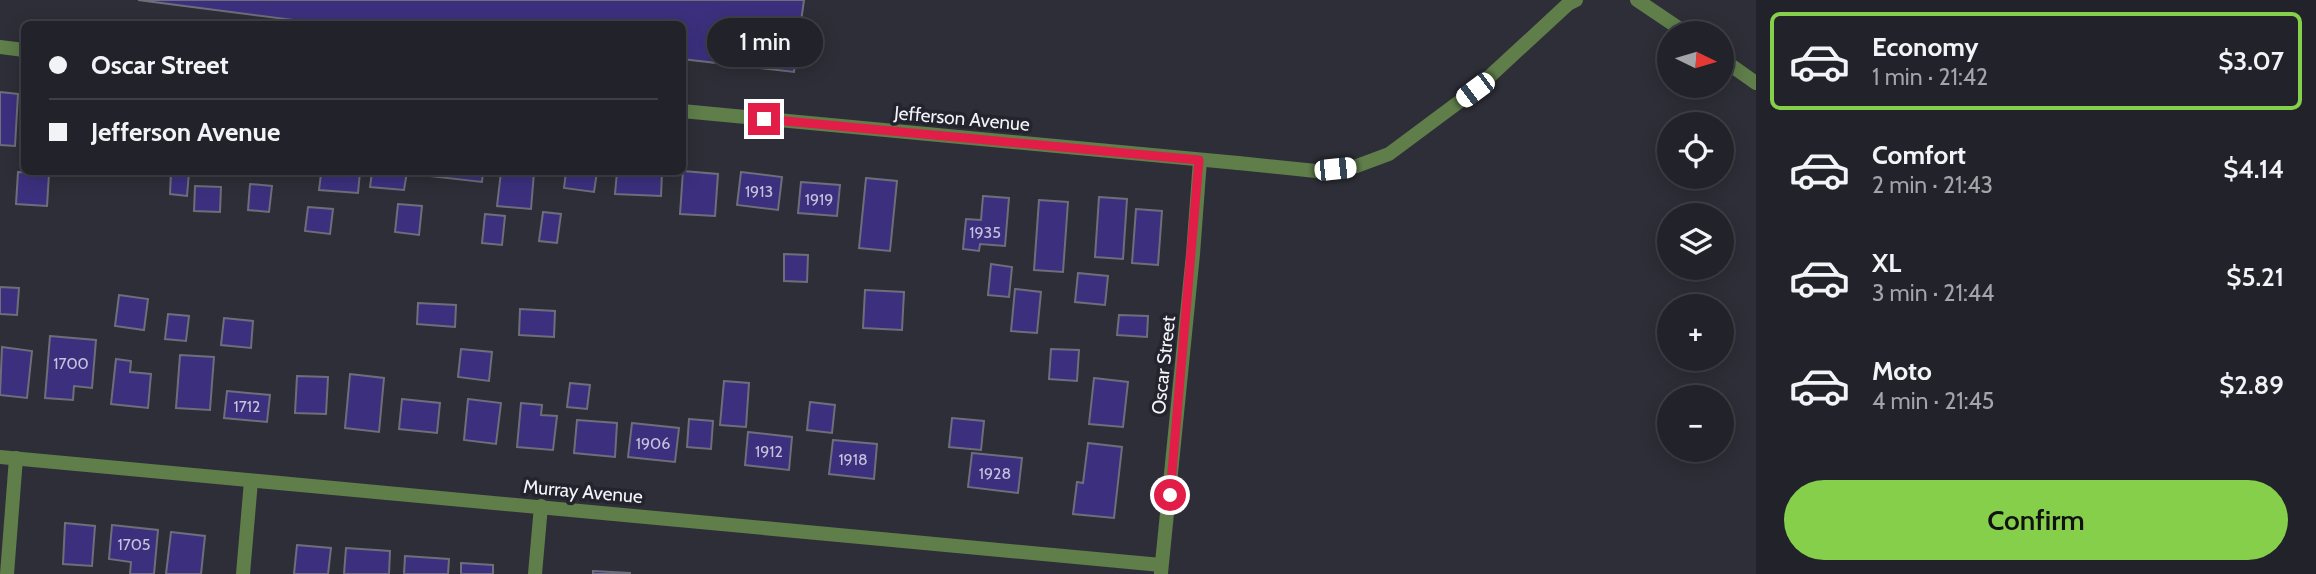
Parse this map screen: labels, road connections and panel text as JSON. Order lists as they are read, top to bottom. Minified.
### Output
{"streets":{"street":["Jefferson Avenue","Oscar Street","Murray Avenue"]},"crossings":[["Jefferson Avenue","Oscar Street"],["Oscar Street","Murray Avenue"]],"house_numbers":["1913","1919","1935","1700","1712","1906","1912","1918","1928","1705"],"north":"right","page":{"list":[{"name":"Economy","note":"1 min · 21:42","value":"$3.07"},{"name":"Comfort","note":"2 min · 21:43","value":"$4.14"},{"name":"XL","note":"3 min · 21:44","value":"$5.21"},{"name":"Moto","note":"4 min · 21:45","value":"$2.89"}],"bubble":"1 min","map_buttons":["+","−"],"banner":["Oscar Street","Jefferson Avenue"],"buttons":"Confirm"}}
